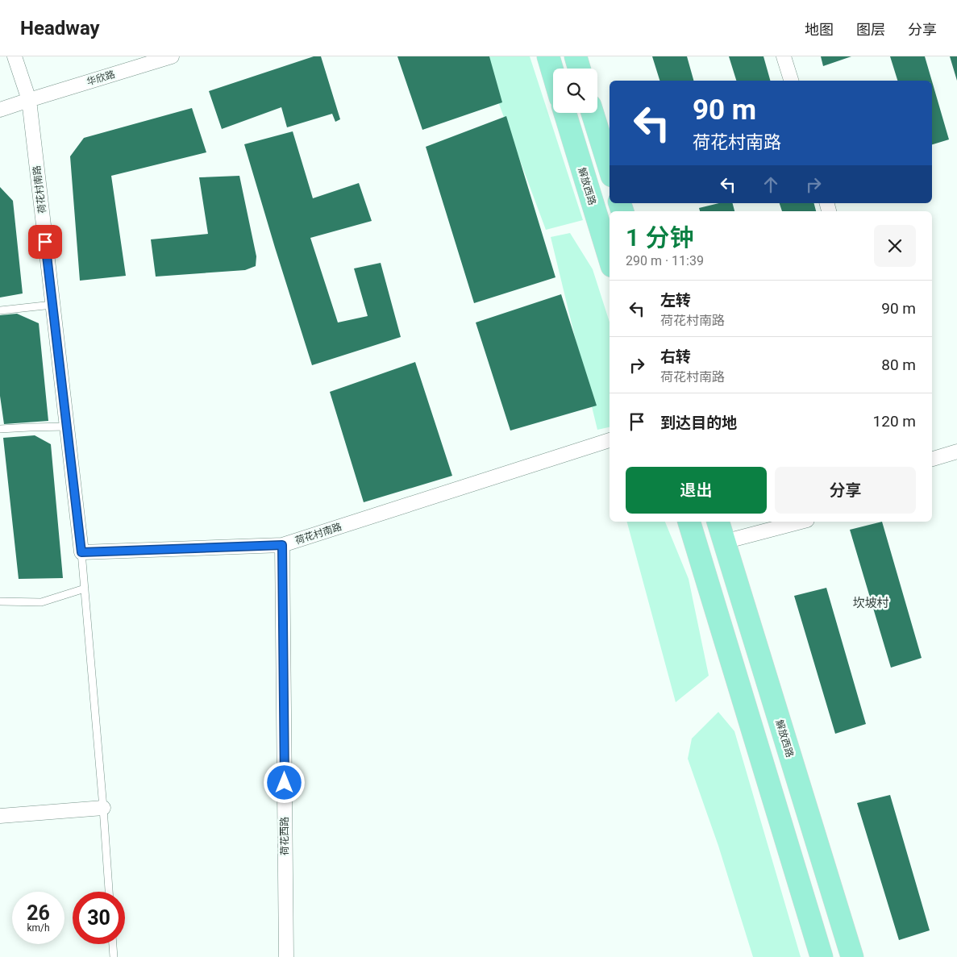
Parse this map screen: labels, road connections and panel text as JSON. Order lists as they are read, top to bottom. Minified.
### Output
{"streets":{"main road":["解放西路"],"street":["华欣路","荷花村南路","荷花西路"]},"crossings":[["华欣路","荷花村南路"],["荷花村南路","荷花西路"]],"districts":["坎坡村"],"page":{"header":"Headway","nav":["地图","图层","分享"],"turn":["90 m","荷花村南路"],"heading":["1 分钟","290 m · 11:39"],"list":[{"name":"左转","note":"荷花村南路","value":"90 m"},{"name":"右转","note":"荷花村南路","value":"80 m"},{"name":"到达目的地","value":"120 m"}],"buttons":["退出","分享"],"speed":"26 km/h","limit":"30"}}
